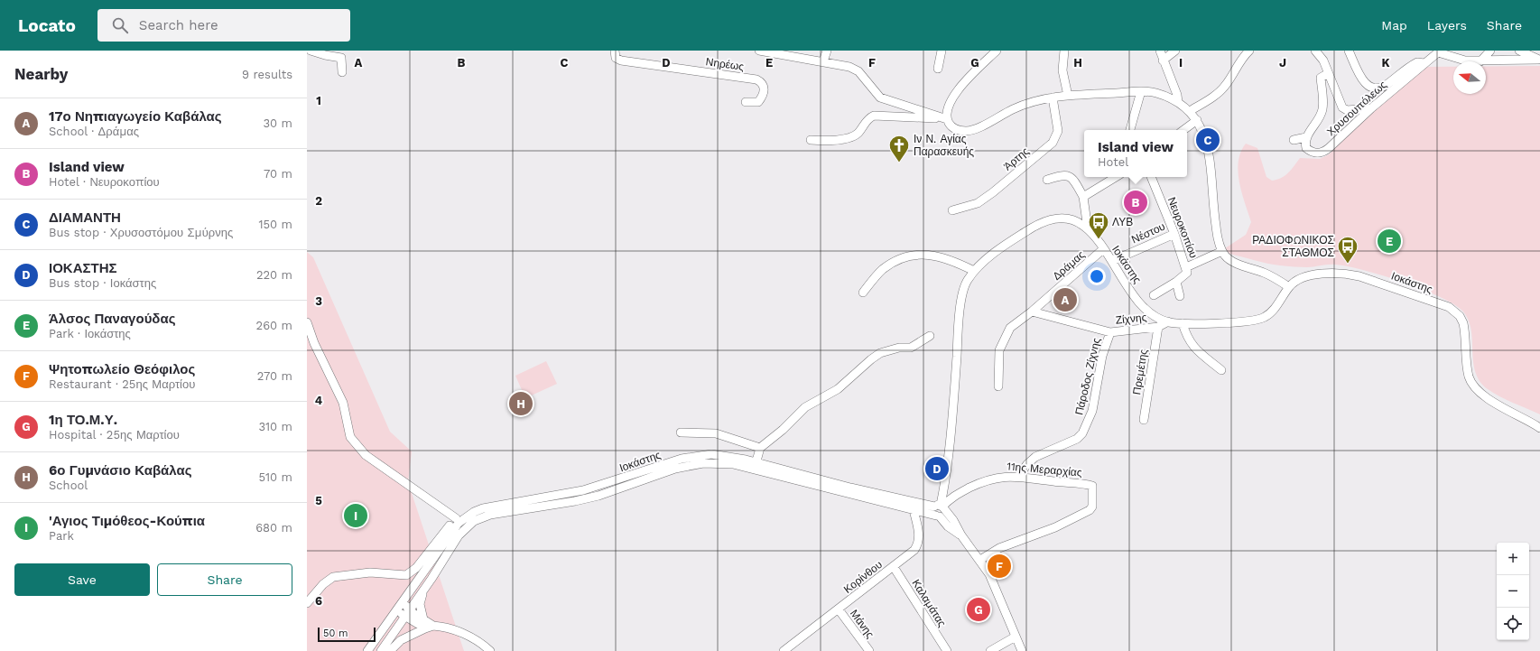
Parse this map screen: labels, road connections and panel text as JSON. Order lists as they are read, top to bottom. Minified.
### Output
{"streets":{"street":["Νηρέως","Χρυσουπόλεως","Άρτης","Νευροκοπίου","Νέστου","Ιοκάστης","Δράμας","Ζίχνης","Πρεμέτης","Πάροδος Ζίχνης","11ης Μεραρχίας","Κορίνθου","Καλαμάτας","Μάνης"]},"crossings":[["Νευροκοπίου","Νέστου"],["Νέστου","Ιοκάστης"],["Ιοκάστης","Δράμας"],["Ιοκάστης","Ζίχνης"],["Ιοκάστης","11ης Μεραρχίας"],["Ιοκάστης","Κορίνθου"],["Δράμας","Ζίχνης"],["Ζίχνης","Πρεμέτης"],["Ζίχνης","Πάροδος Ζίχνης"],["Πάροδος Ζίχνης","11ης Μεραρχίας"],["Κορίνθου","Καλαμάτας"],["Κορίνθου","Μάνης"]],"places":{"church":["Ιν Ν. Αγίας Παρασκευής"],"bus stop":["ΛΥΒ","ΡΑΔΙΟΦΩΝΙΚΟΣ ΣΤΑΘΜΟΣ"]},"scale_bar":"50 m","north":"left","page":{"header":"Locato","search":"Search here","nav":["Map","Layers","Share"],"heading":["Nearby","9 results"],"list":[{"mark":"A","name":"17ο Νηπιαγωγείο Καβάλας","note":"School · Δράμας","value":"30 m"},{"mark":"B","name":"Island view","note":"Hotel · Νευροκοπίου","value":"70 m"},{"mark":"C","name":"ΔΙΑΜΑΝΤΗ","note":"Bus stop · Χρυσοστόμου Σμύρνης","value":"150 m"},{"mark":"D","name":"ΙΟΚΑΣΤΗΣ","note":"Bus stop · Ιοκάστης","value":"220 m"},{"mark":"E","name":"Άλσος Παναγούδας","note":"Park · Ιοκάστης","value":"260 m"},{"mark":"F","name":"Ψητοπωλείο Θεόφιλος","note":"Restaurant · 25ης Μαρτίου","value":"270 m"},{"mark":"G","name":"1η ΤΟ.Μ.Υ.","note":"Hospital · 25ης Μαρτίου","value":"310 m"},{"mark":"H","name":"6ο Γυμνάσιο Καβάλας","note":"School","value":"510 m"},{"mark":"I","name":"'Αγιος Τιμόθεος-Κούπια","note":"Park","value":"680 m"}],"pins":["C","B","E","A","H","D","I","F","G"],"popup":["Island view","Hotel"],"map_buttons":["+","−"],"buttons":["Save","Share"],"scale":"50 m"},"grid":{"columns":["A","B","C","D","E","F","G","H","I","J","K"],"rows":["1","2","3","4","5","6"]}}
